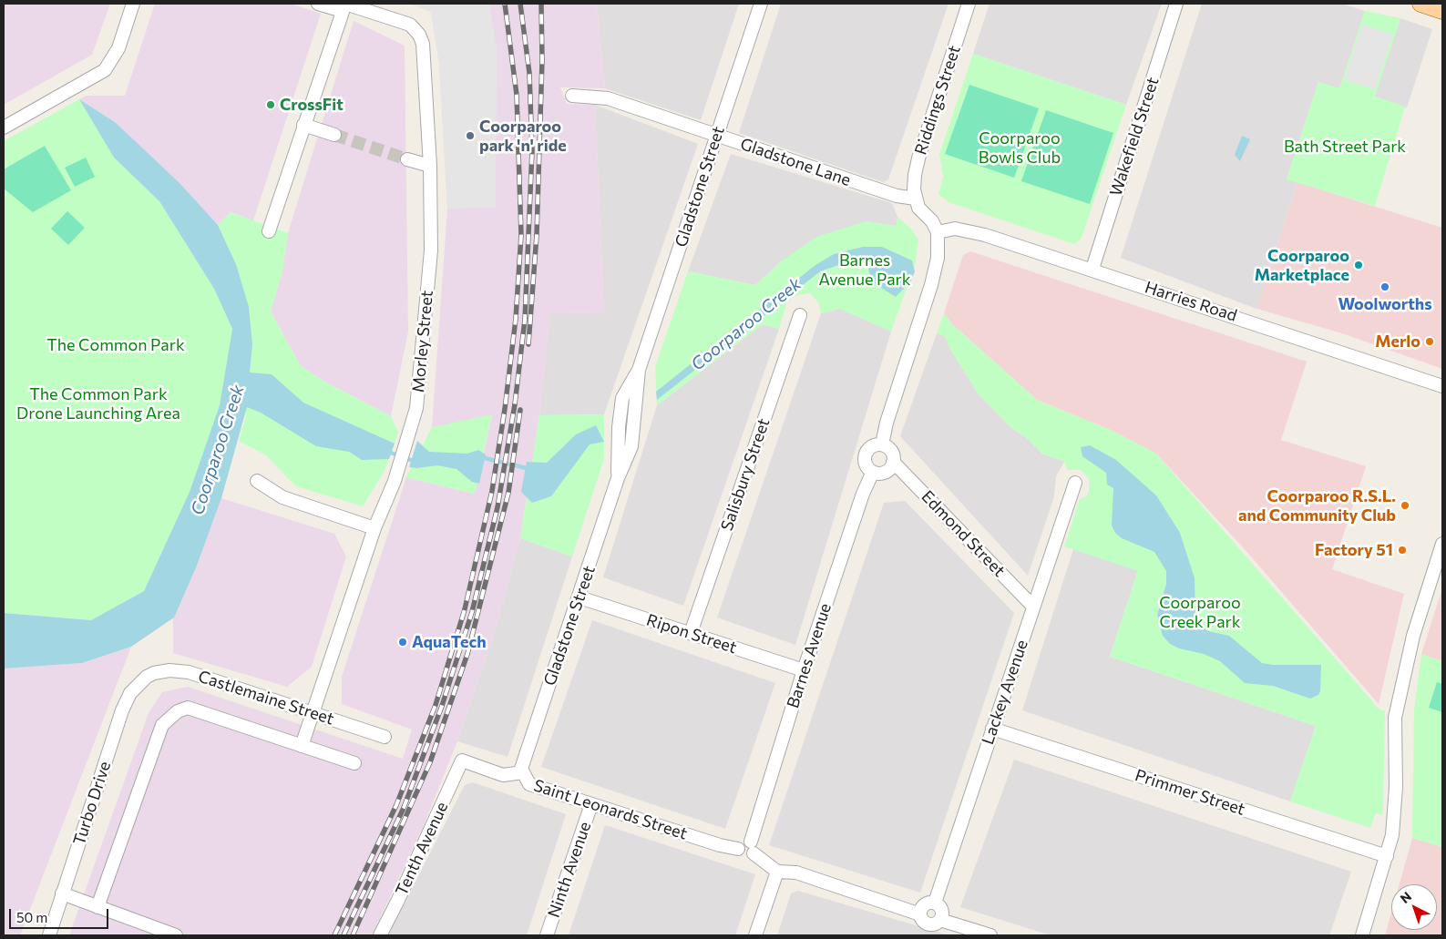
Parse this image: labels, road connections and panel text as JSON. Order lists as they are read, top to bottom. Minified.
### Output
{"streets":{"street":["Riddings Street","Wakefield Street","Gladstone Lane","Gladstone Street","Harries Road","Morley Street","Salisbury Street","Edmond Street","Ripon Street","Barnes Avenue","Lackey Avenue","Castlemaine Street","Primmer Street","Turbo Drive","Saint Leonards Street","Tenth Avenue","Ninth Avenue"]},"crossings":[["Riddings Street","Gladstone Lane"],["Wakefield Street","Harries Road"],["Gladstone Lane","Gladstone Street"],["Gladstone Street","Ripon Street"],["Gladstone Street","Saint Leonards Street"],["Morley Street","Castlemaine Street"],["Salisbury Street","Ripon Street"],["Edmond Street","Barnes Avenue"],["Edmond Street","Lackey Avenue"],["Ripon Street","Barnes Avenue"],["Barnes Avenue","Saint Leonards Street"],["Lackey Avenue","Primmer Street"],["Castlemaine Street","Turbo Drive"],["Saint Leonards Street","Tenth Avenue"],["Saint Leonards Street","Ninth Avenue"]],"water":["Coorparoo Creek"],"parks":["Coorparoo Bowls Club","Bath Street Park","Barnes Avenue Park","The Common Park","The Common Park Drone Launching Area","Coorparoo Creek Park"],"places":["CrossFit","Coorparoo park 'n' ride","Coorparoo Marketplace","Woolworths","Merlo","Coorparoo R.S.L. and Community Club","Factory 51","AquaTech"],"scale_bar":"50 m","north":"top left"}
